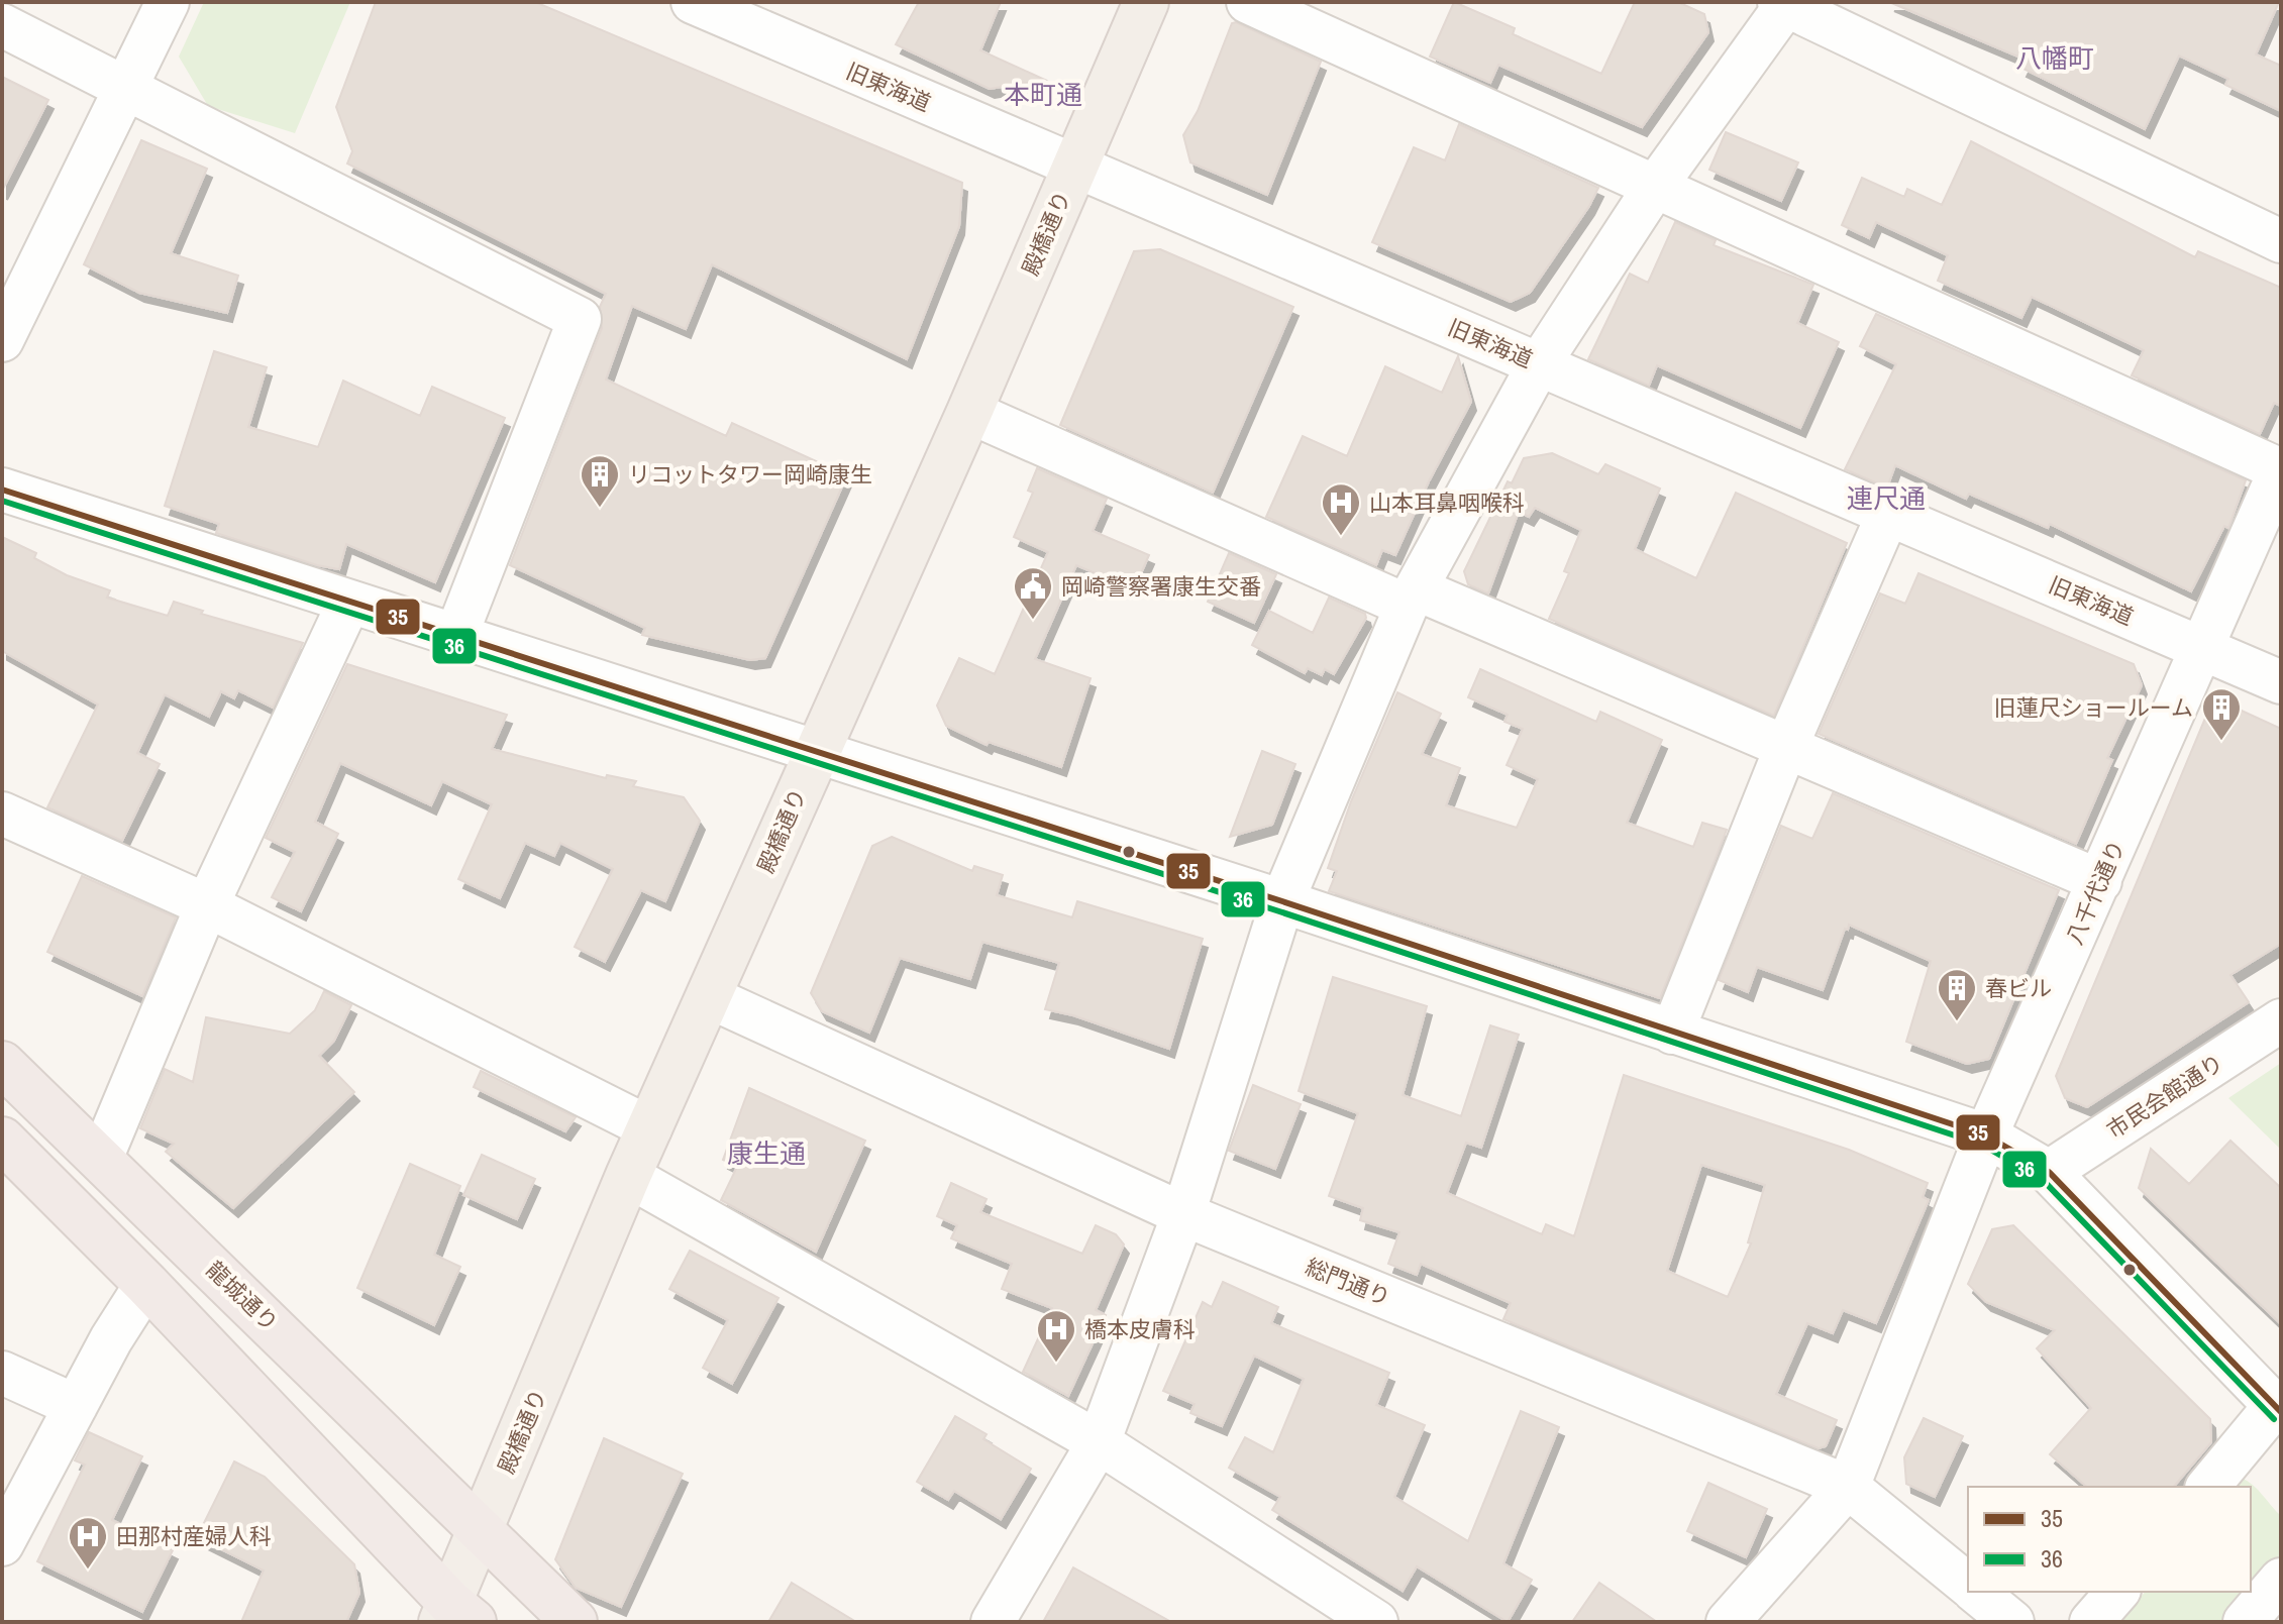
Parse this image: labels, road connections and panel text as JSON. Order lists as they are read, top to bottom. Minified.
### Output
{"streets":{"highway":["龍城通り"],"main road":["殿橋通り"],"street":["旧東海道","八千代通り","市民会館通り","総門通り"]},"crossings":[["旧東海道","殿橋通り"],["旧東海道","八千代通り"],["殿橋通り","総門通り"],["殿橋通り","龍城通り"],["八千代通り","総門通り"]],"districts":["八幡町","本町通","連尺通","康生通"],"places":{"building":["リコットタワー岡崎康生","旧蓮尺ショールーム","春ビル"],"hospital":["山本耳鼻咽喉科","橋本皮膚科","田那村産婦人科"],"public building":["岡崎警察署康生交番"]},"lines":["transit line 35","transit line 36"],"legend":["35","36"]}
